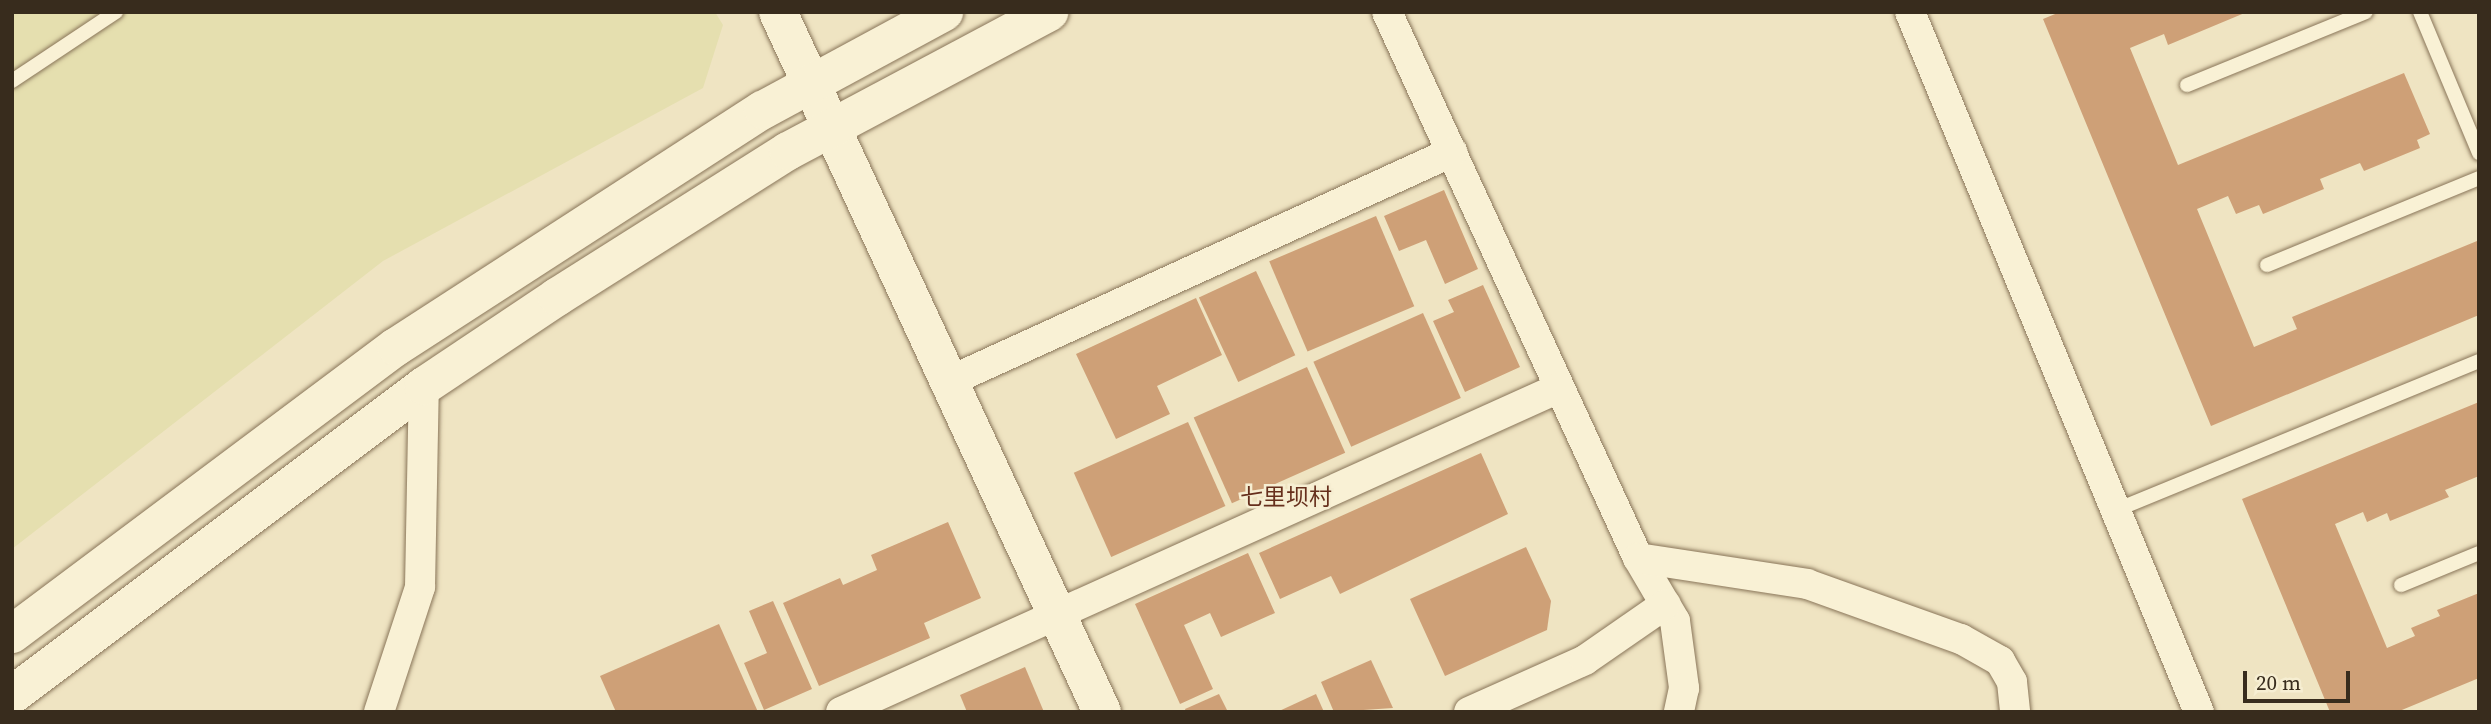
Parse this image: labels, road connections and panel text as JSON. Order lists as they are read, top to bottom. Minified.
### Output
{"districts":["七里坝村"],"scale_bar":"20 m"}
